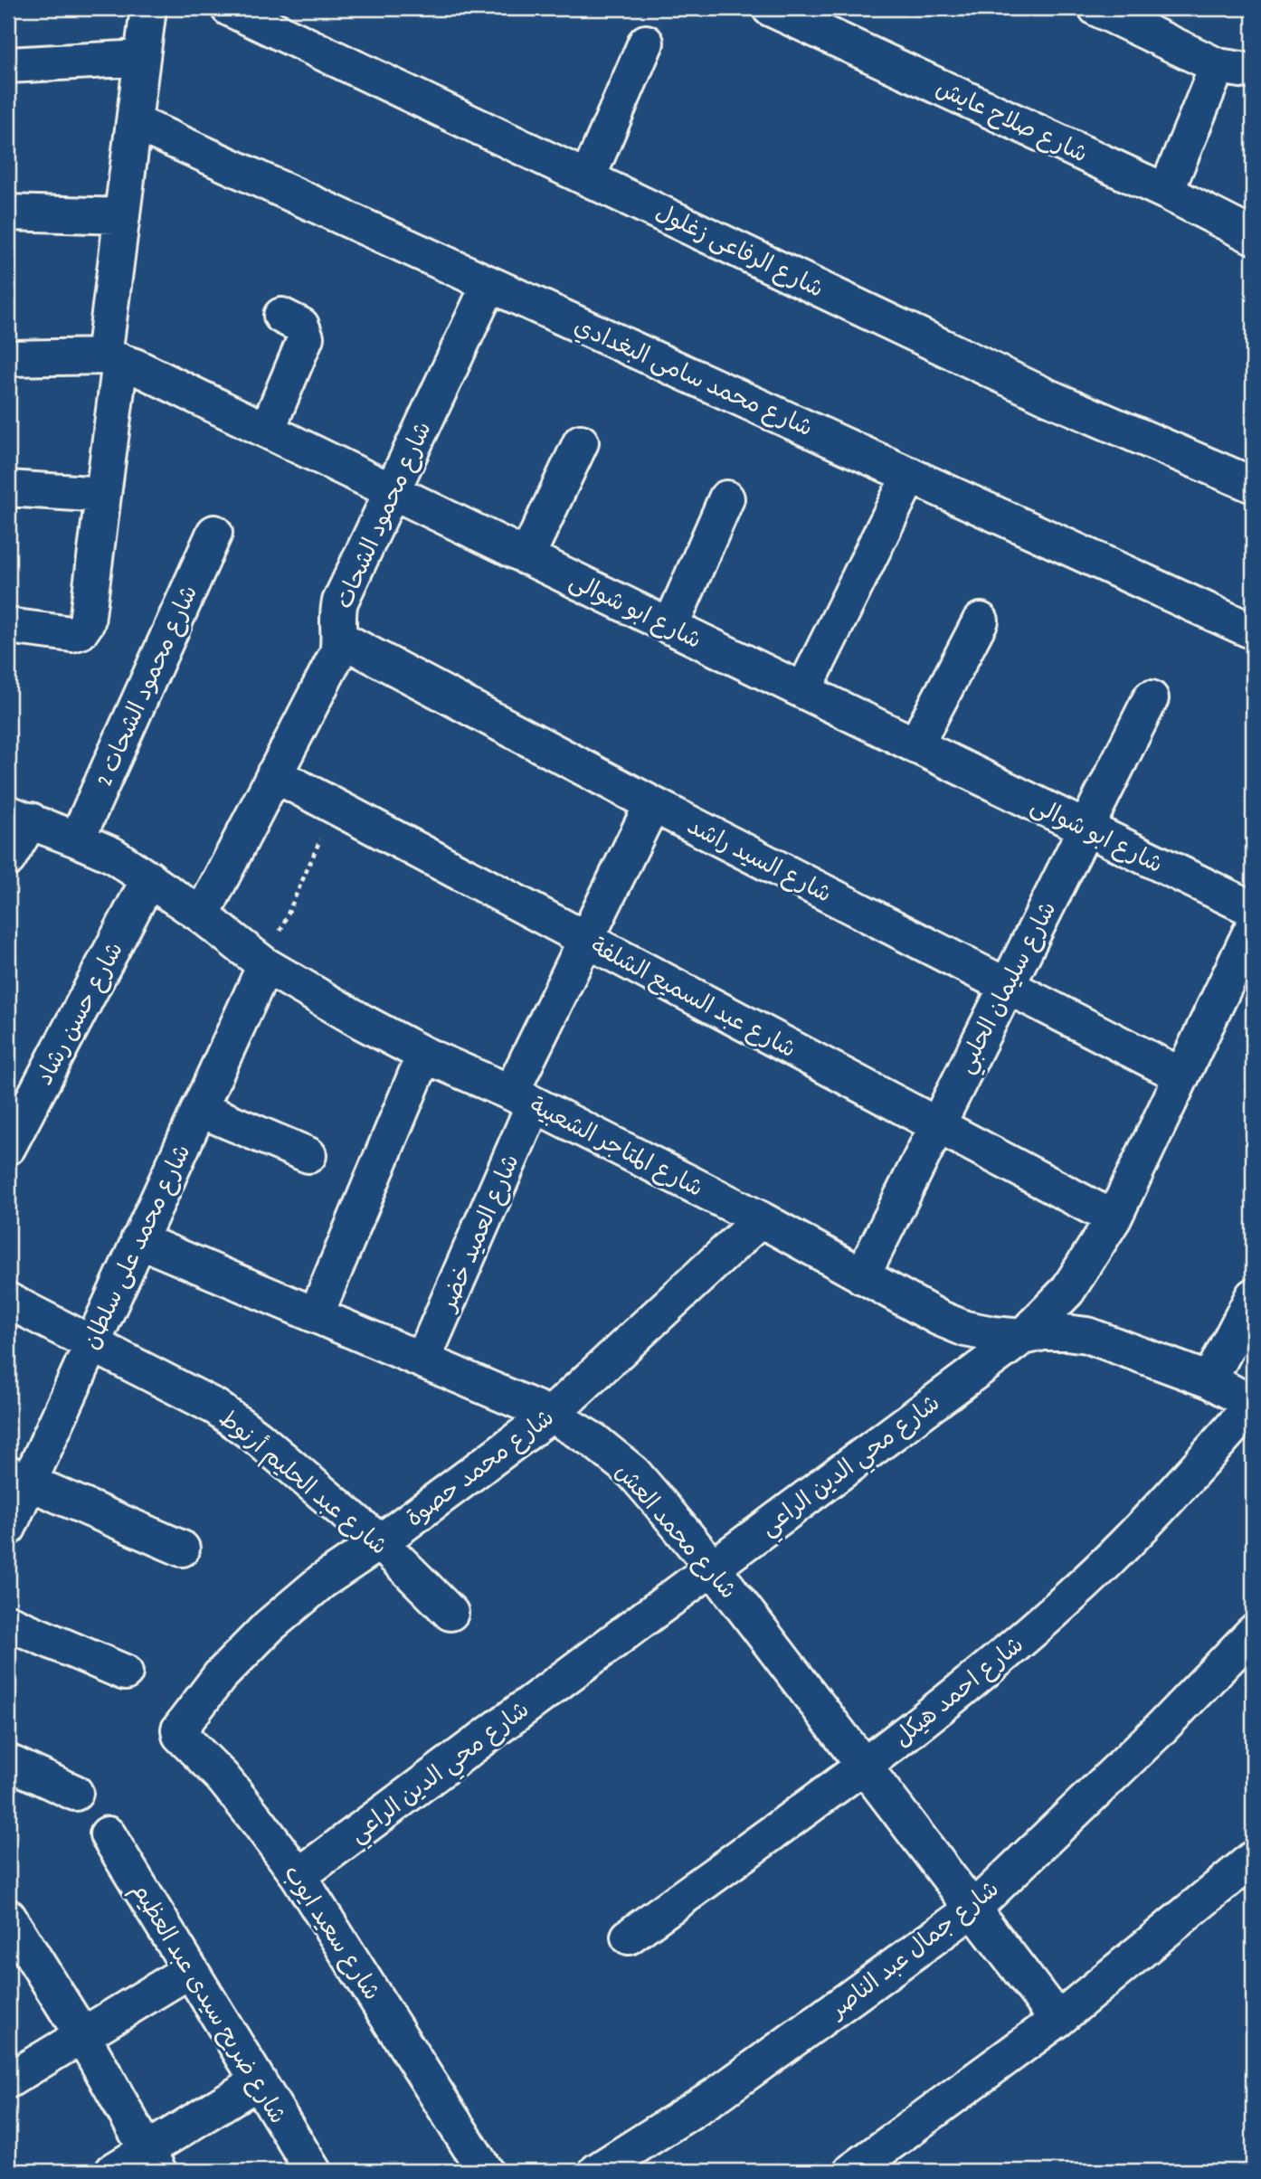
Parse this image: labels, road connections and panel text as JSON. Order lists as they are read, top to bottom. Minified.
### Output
{"streets":{"street":["شارع صلاح عايش","شارع الرفاعى زغلول","شارع محمد سامى البغدادي","شارع محمود الشحات","شارع ابو شوالى","شارع محمود الشحات 2","شارع السيد راشد","شارع سليمان الحلبي","شارع عبد السميع الشلفة","شارع حسن رشاد","شارع المتاجر الشعبية","شارع العميد خضر","شارع محمد على سلطان","شارع محي الدين الراعي","شارع محمد حصوة","شارع عبد الحليم أرنوط","شارع محمد العش","شارع احمد هيكل","شارع سعيد ايوب","شارع جمال عبد الناصر","شارع ضريح سيدى عبد العظيم"]},"crossings":[["شارع محمد سامى البغدادي","شارع محمود الشحات"],["شارع محمود الشحات","شارع ابو شوالى"],["شارع محمود الشحات","شارع السيد راشد"],["شارع محمود الشحات","شارع عبد السميع الشلفة"],["شارع محمود الشحات","شارع المتاجر الشعبية"],["شارع ابو شوالى","شارع سليمان الحلبي"],["شارع محمود الشحات 2","شارع المتاجر الشعبية"],["شارع السيد راشد","شارع سليمان الحلبي"],["شارع السيد راشد","شارع العميد خضر"],["شارع السيد راشد","شارع محي الدين الراعي"],["شارع سليمان الحلبي","شارع عبد السميع الشلفة"],["شارع سليمان الحلبي","شارع المتاجر الشعبية"],["شارع عبد السميع الشلفة","شارع العميد خضر"],["شارع عبد السميع الشلفة","شارع محي الدين الراعي"],["شارع حسن رشاد","شارع المتاجر الشعبية"],["شارع المتاجر الشعبية","شارع العميد خضر"],["شارع المتاجر الشعبية","شارع محمد على سلطان"],["شارع المتاجر الشعبية","شارع محي الدين الراعي"],["شارع المتاجر الشعبية","شارع محمد حصوة"],["شارع المتاجر الشعبية","شارع احمد هيكل"],["شارع العميد خضر","شارع محمد العش"],["شارع محمد على سلطان","شارع عبد الحليم أرنوط"],["شارع محمد على سلطان","شارع محمد العش"],["شارع محي الدين الراعي","شارع محمد العش"],["شارع محي الدين الراعي","شارع سعيد ايوب"],["شارع محمد حصوة","شارع عبد الحليم أرنوط"],["شارع محمد حصوة","شارع محمد العش"],["شارع محمد حصوة","شارع سعيد ايوب"],["شارع محمد العش","شارع احمد هيكل"],["شارع محمد العش","شارع جمال عبد الناصر"]]}
